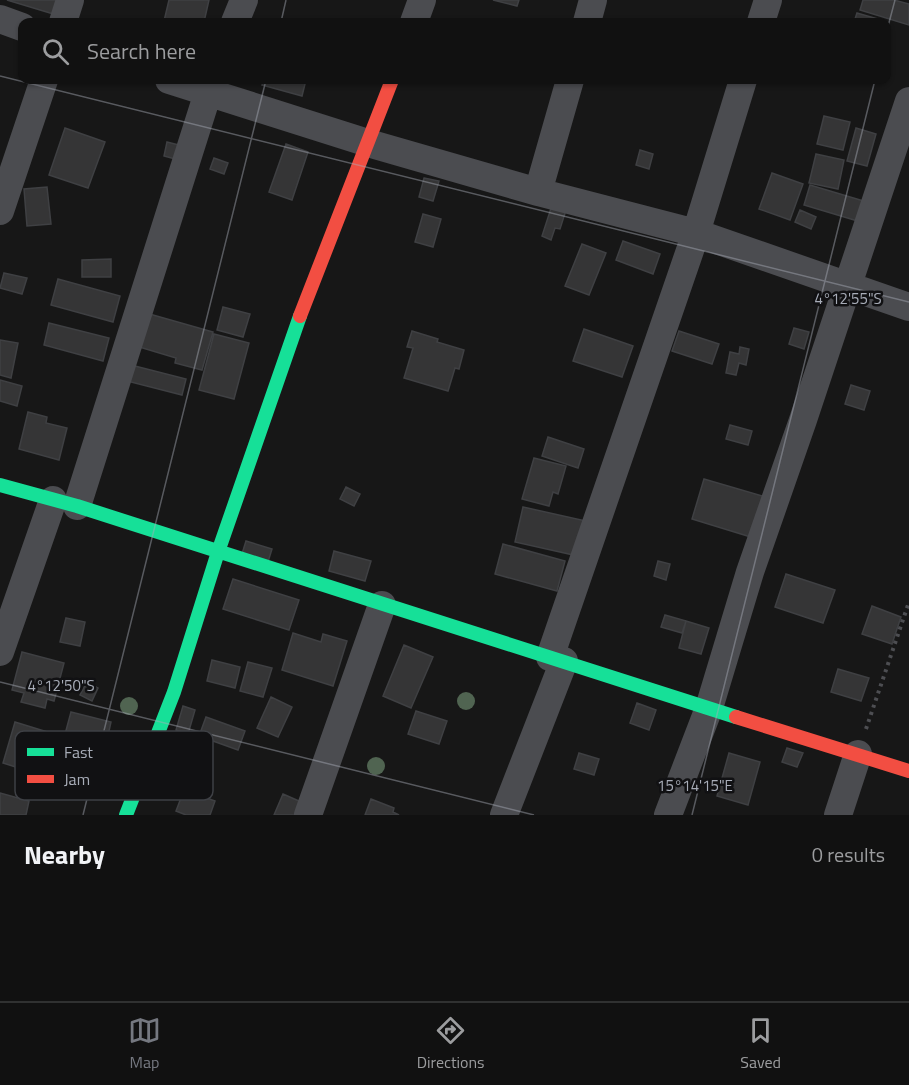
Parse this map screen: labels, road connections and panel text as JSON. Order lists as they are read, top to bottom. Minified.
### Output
{"legend":["Fast","Jam"],"page":{"search":"Search here","heading":["Nearby","0 results"],"nav":["Map","Directions","Saved"]},"coordinates":["4°12'55\"S","4°12'50\"S","15°14'15\"E"]}
